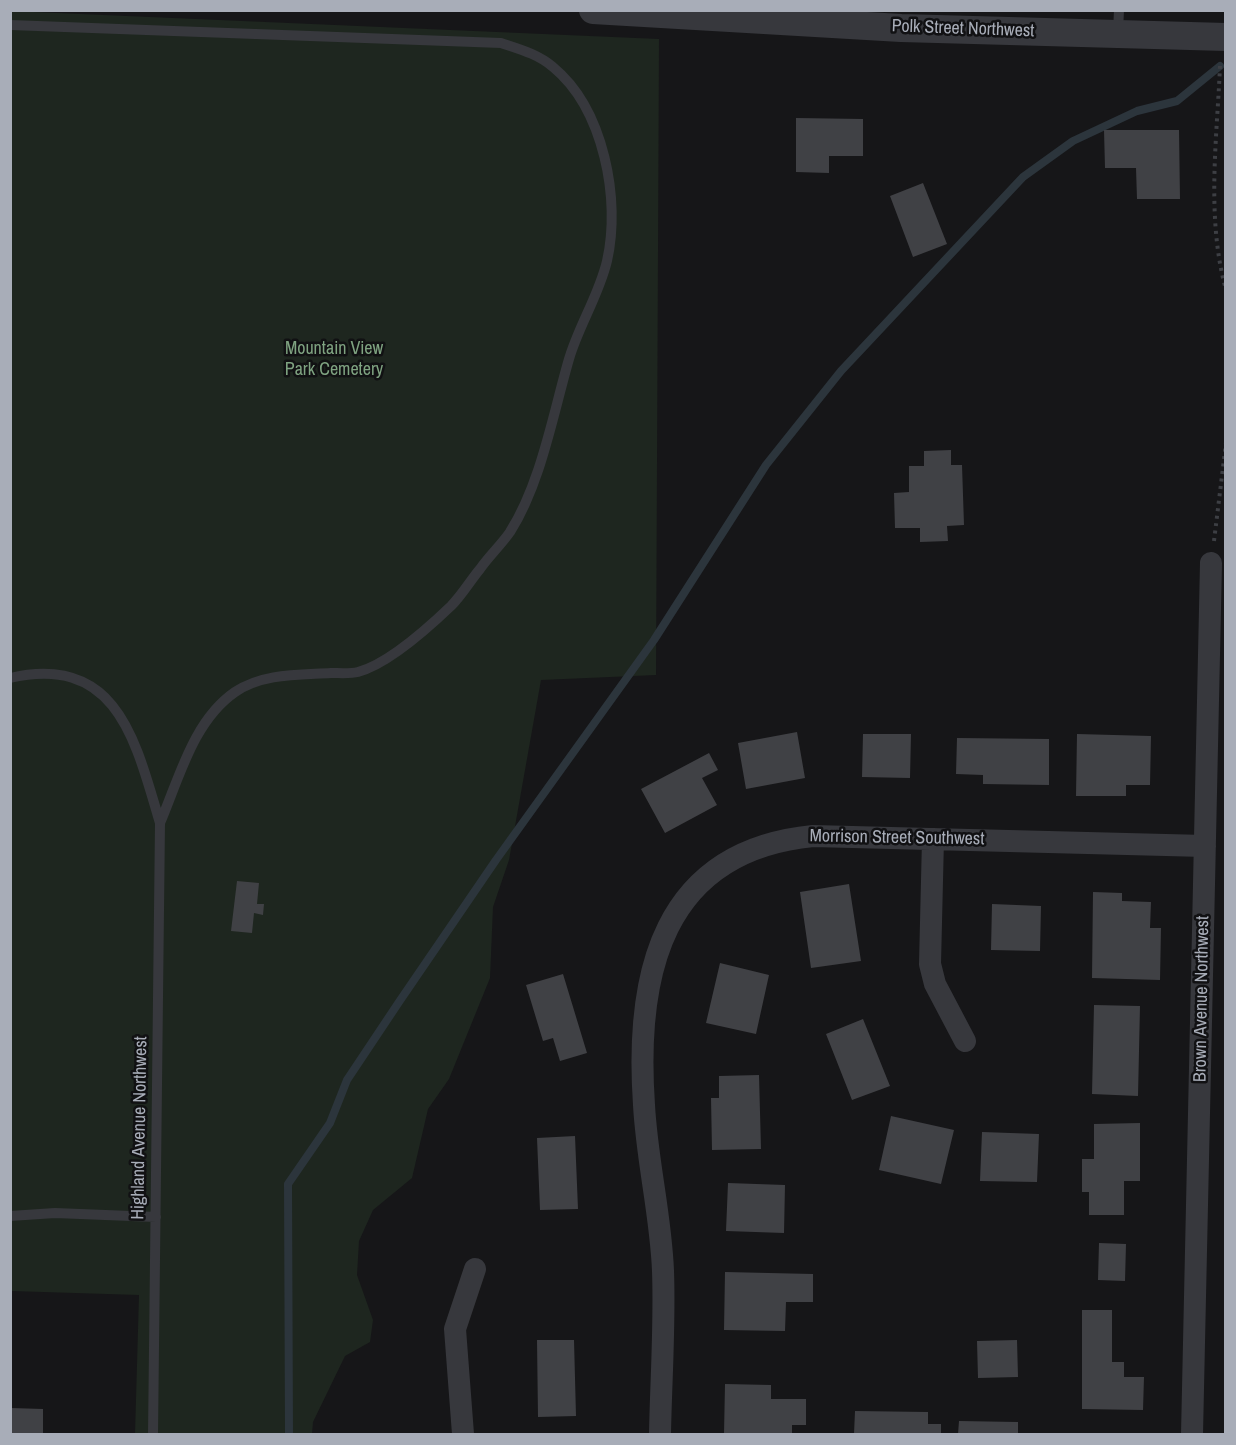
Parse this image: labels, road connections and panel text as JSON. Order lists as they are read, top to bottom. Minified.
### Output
{"streets":{"street":["Polk Street Northwest","Morrison Street Southwest","Brown Avenue Northwest"],"lane":["Highland Avenue Northwest"]},"crossings":[["Morrison Street Southwest","Brown Avenue Northwest"]],"parks":["Mountain View Park Cemetery"]}
